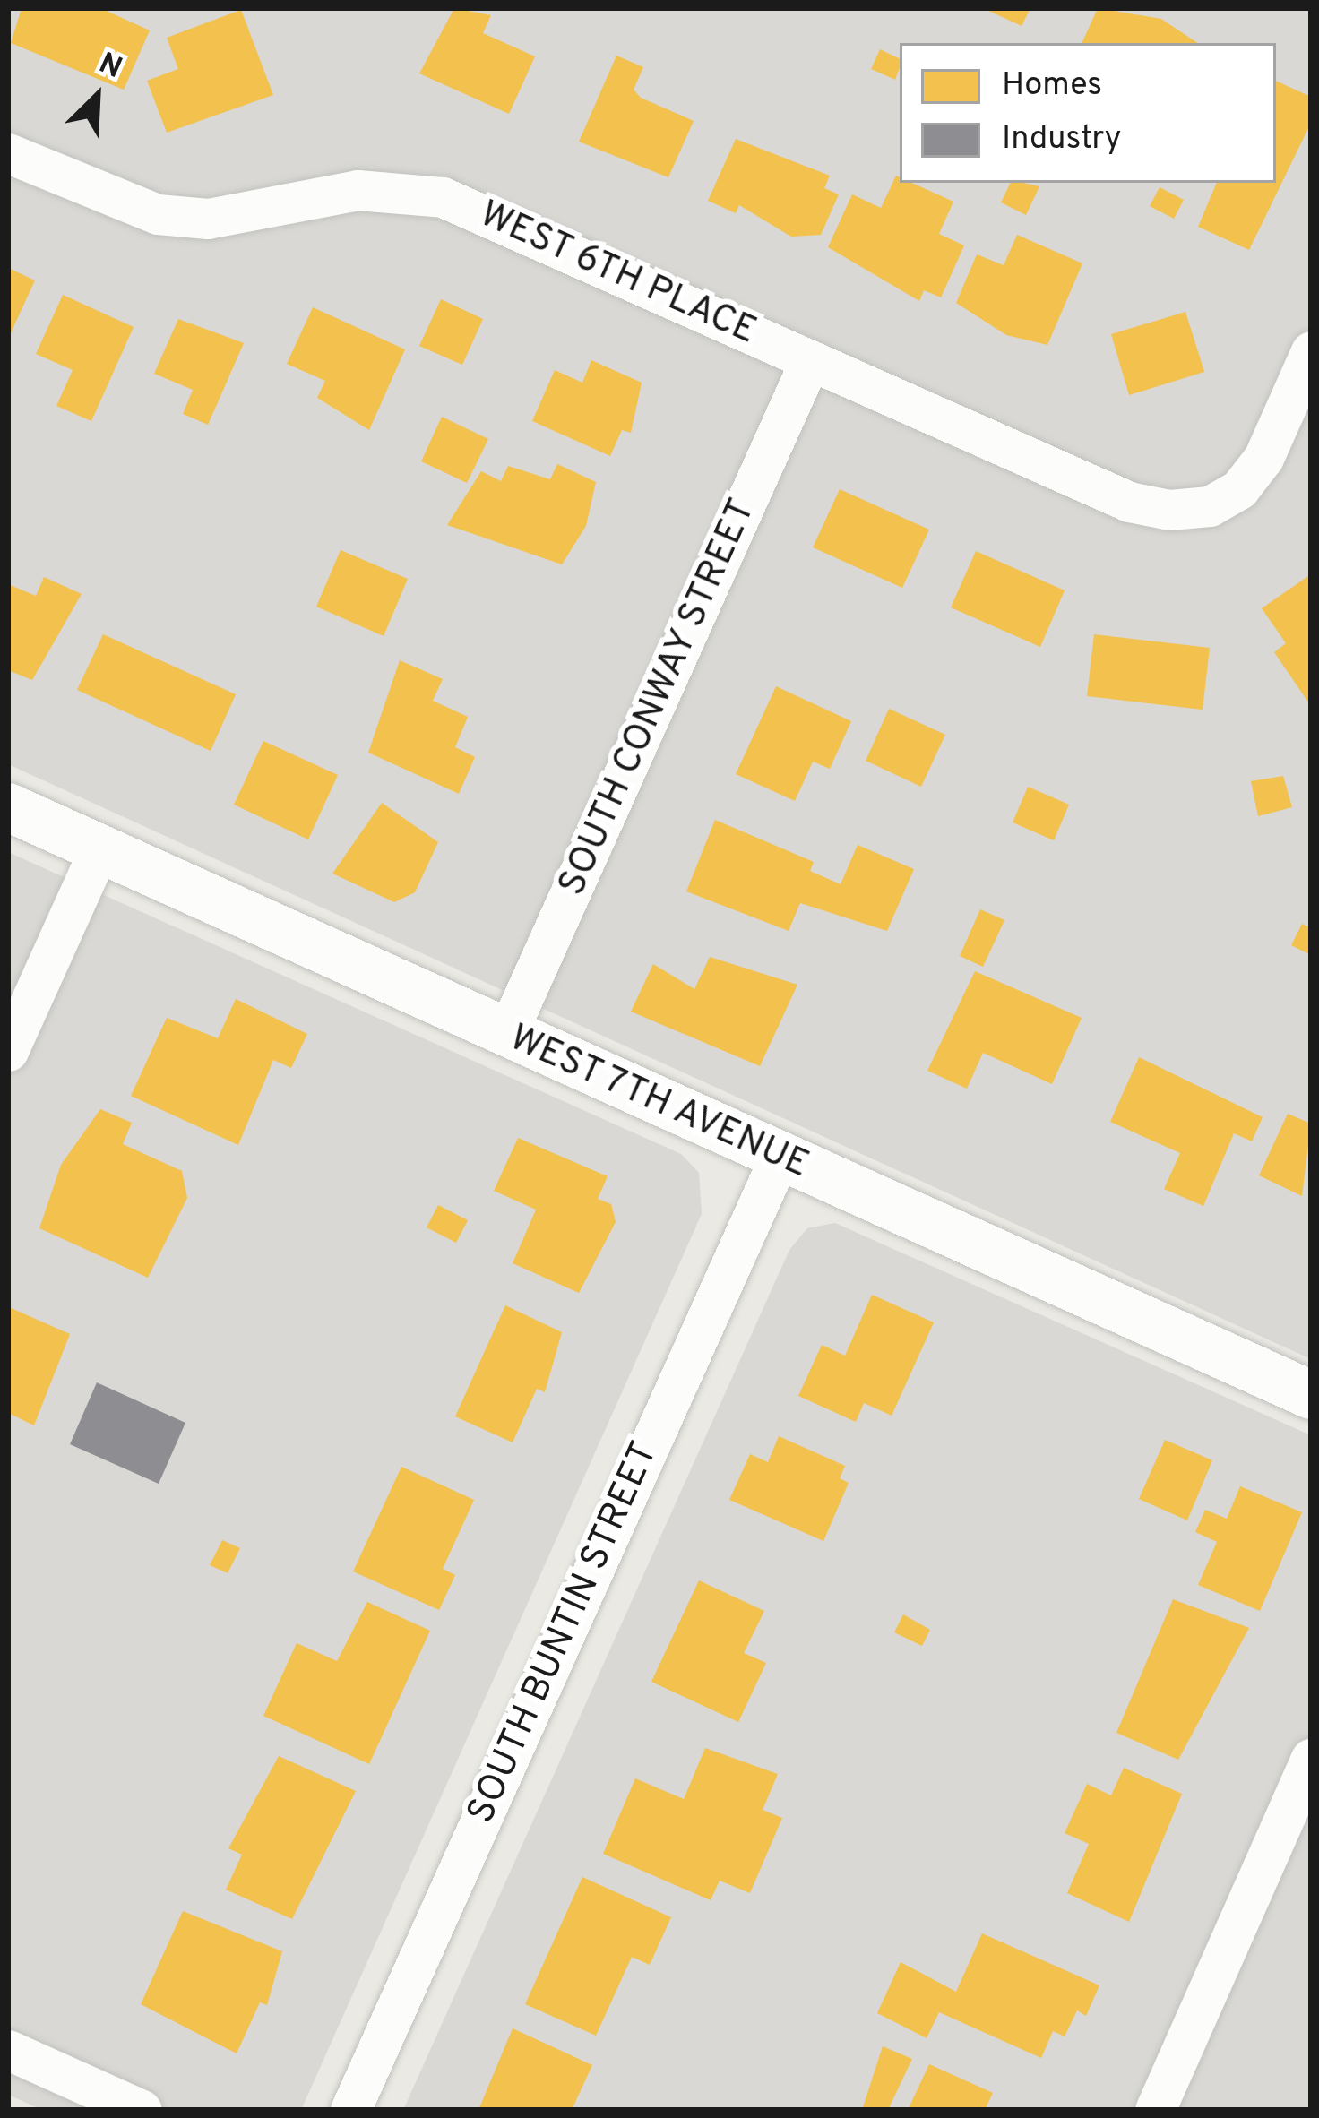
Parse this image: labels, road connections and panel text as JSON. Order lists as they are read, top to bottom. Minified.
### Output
{"streets":{"street":["WEST 6TH PLACE","SOUTH CONWAY STREET","WEST 7TH AVENUE","SOUTH BUNTIN STREET"]},"crossings":[["WEST 6TH PLACE","SOUTH CONWAY STREET"],["SOUTH CONWAY STREET","WEST 7TH AVENUE"],["WEST 7TH AVENUE","SOUTH BUNTIN STREET"]],"legend":["Homes","Industry"],"north":"top right"}
